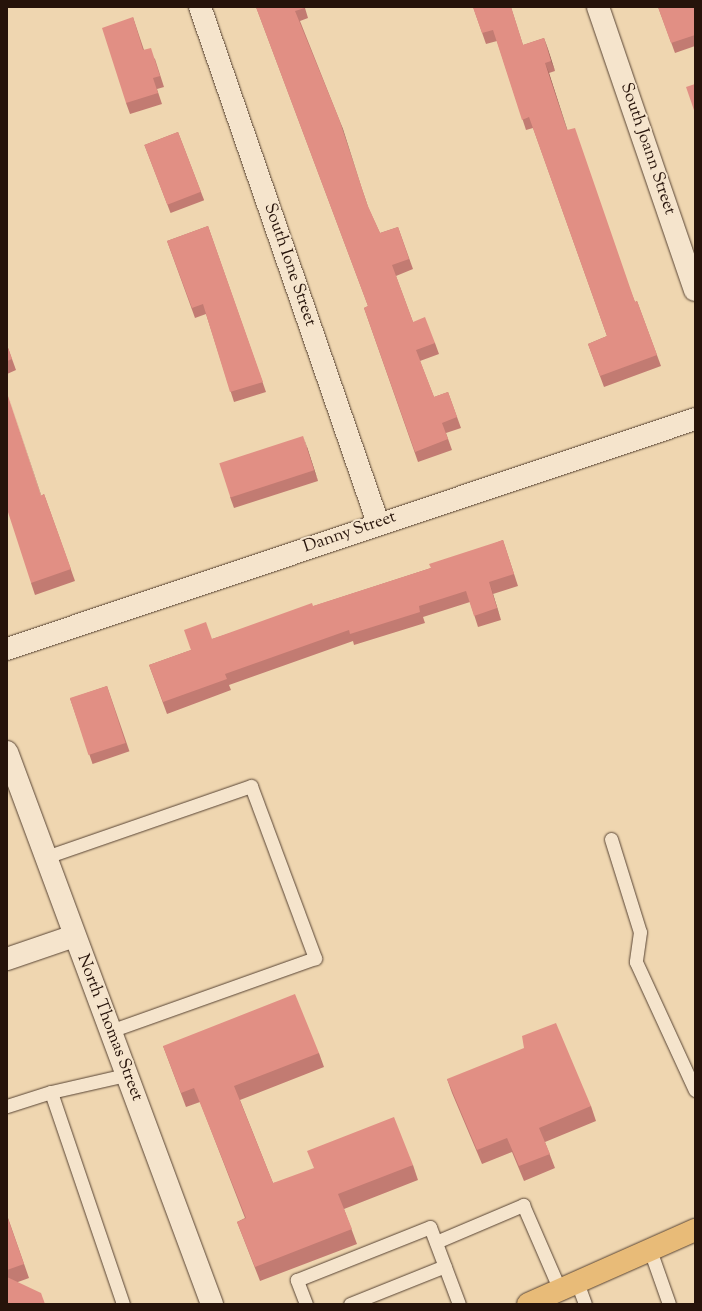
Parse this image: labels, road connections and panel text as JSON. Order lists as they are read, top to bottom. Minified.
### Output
{"streets":{"street":["South Joann Street","South Ione Street","Danny Street","North Thomas Street"]},"crossings":[["South Ione Street","Danny Street"]]}
